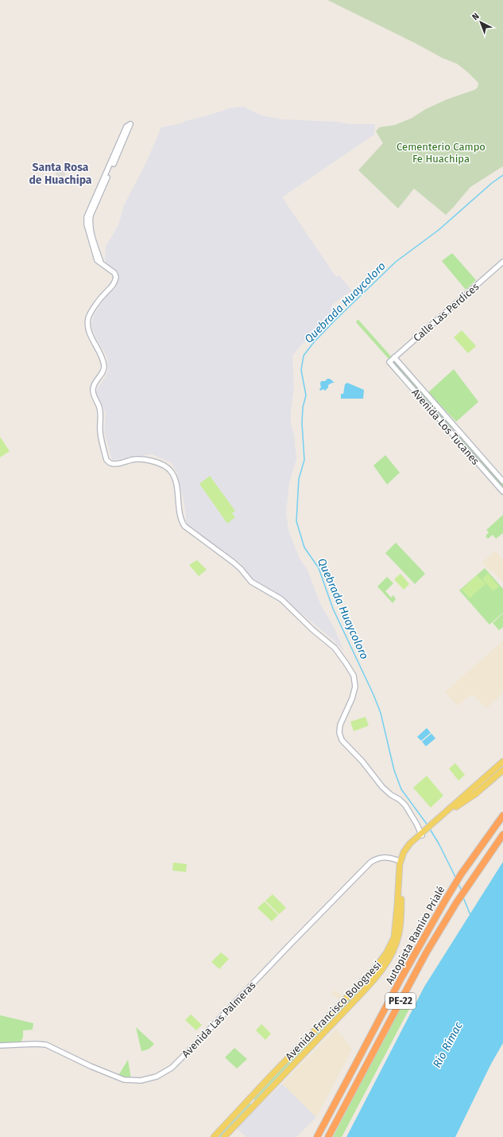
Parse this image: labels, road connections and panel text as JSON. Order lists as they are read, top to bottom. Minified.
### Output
{"streets":{"highway":["Autopista Ramiro Prialé","PE-22"],"main road":["Avenida Francisco Bolognesi"],"street":["Calle Las Perdices","Avenida Los Tucanes","Avenida Las Palmeras"]},"crossings":[["Calle Las Perdices","Avenida Los Tucanes"],["Avenida Francisco Bolognesi","Avenida Las Palmeras"]],"districts":["Santa Rosa de Huachipa"],"water":["Quebrada Huaycoloro","Río Rímac"],"parks":["Cementerio Campo Fe Huachipa"],"north":"top left"}
